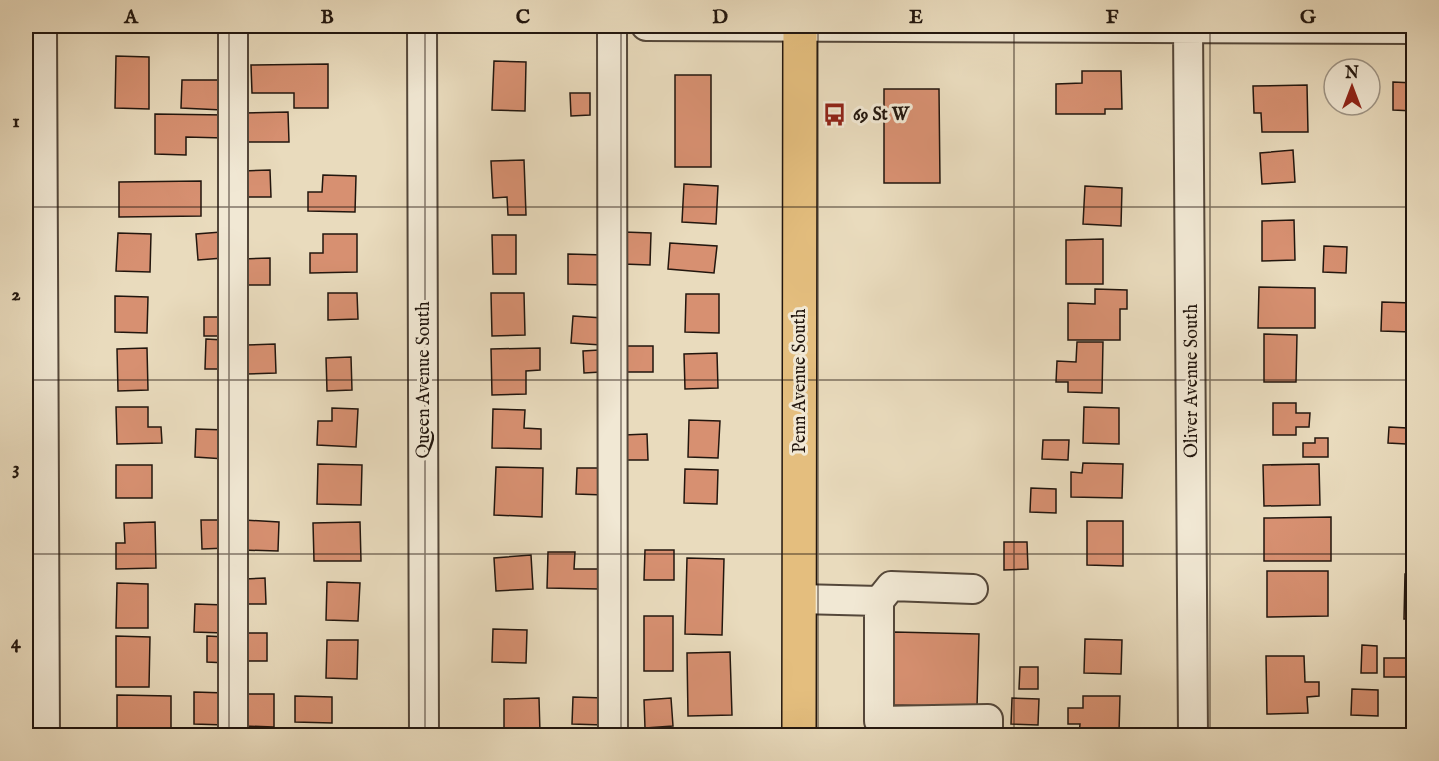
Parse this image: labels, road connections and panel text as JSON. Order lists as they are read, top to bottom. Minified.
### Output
{"streets":{"main road":["Penn Avenue South"],"street":["Queen Avenue South","Oliver Avenue South"]},"places":{"bus stop":["69 St W"]},"north":"top","grid":{"columns":["A","B","C","D","E","F","G"],"rows":["1","2","3","4"]}}
